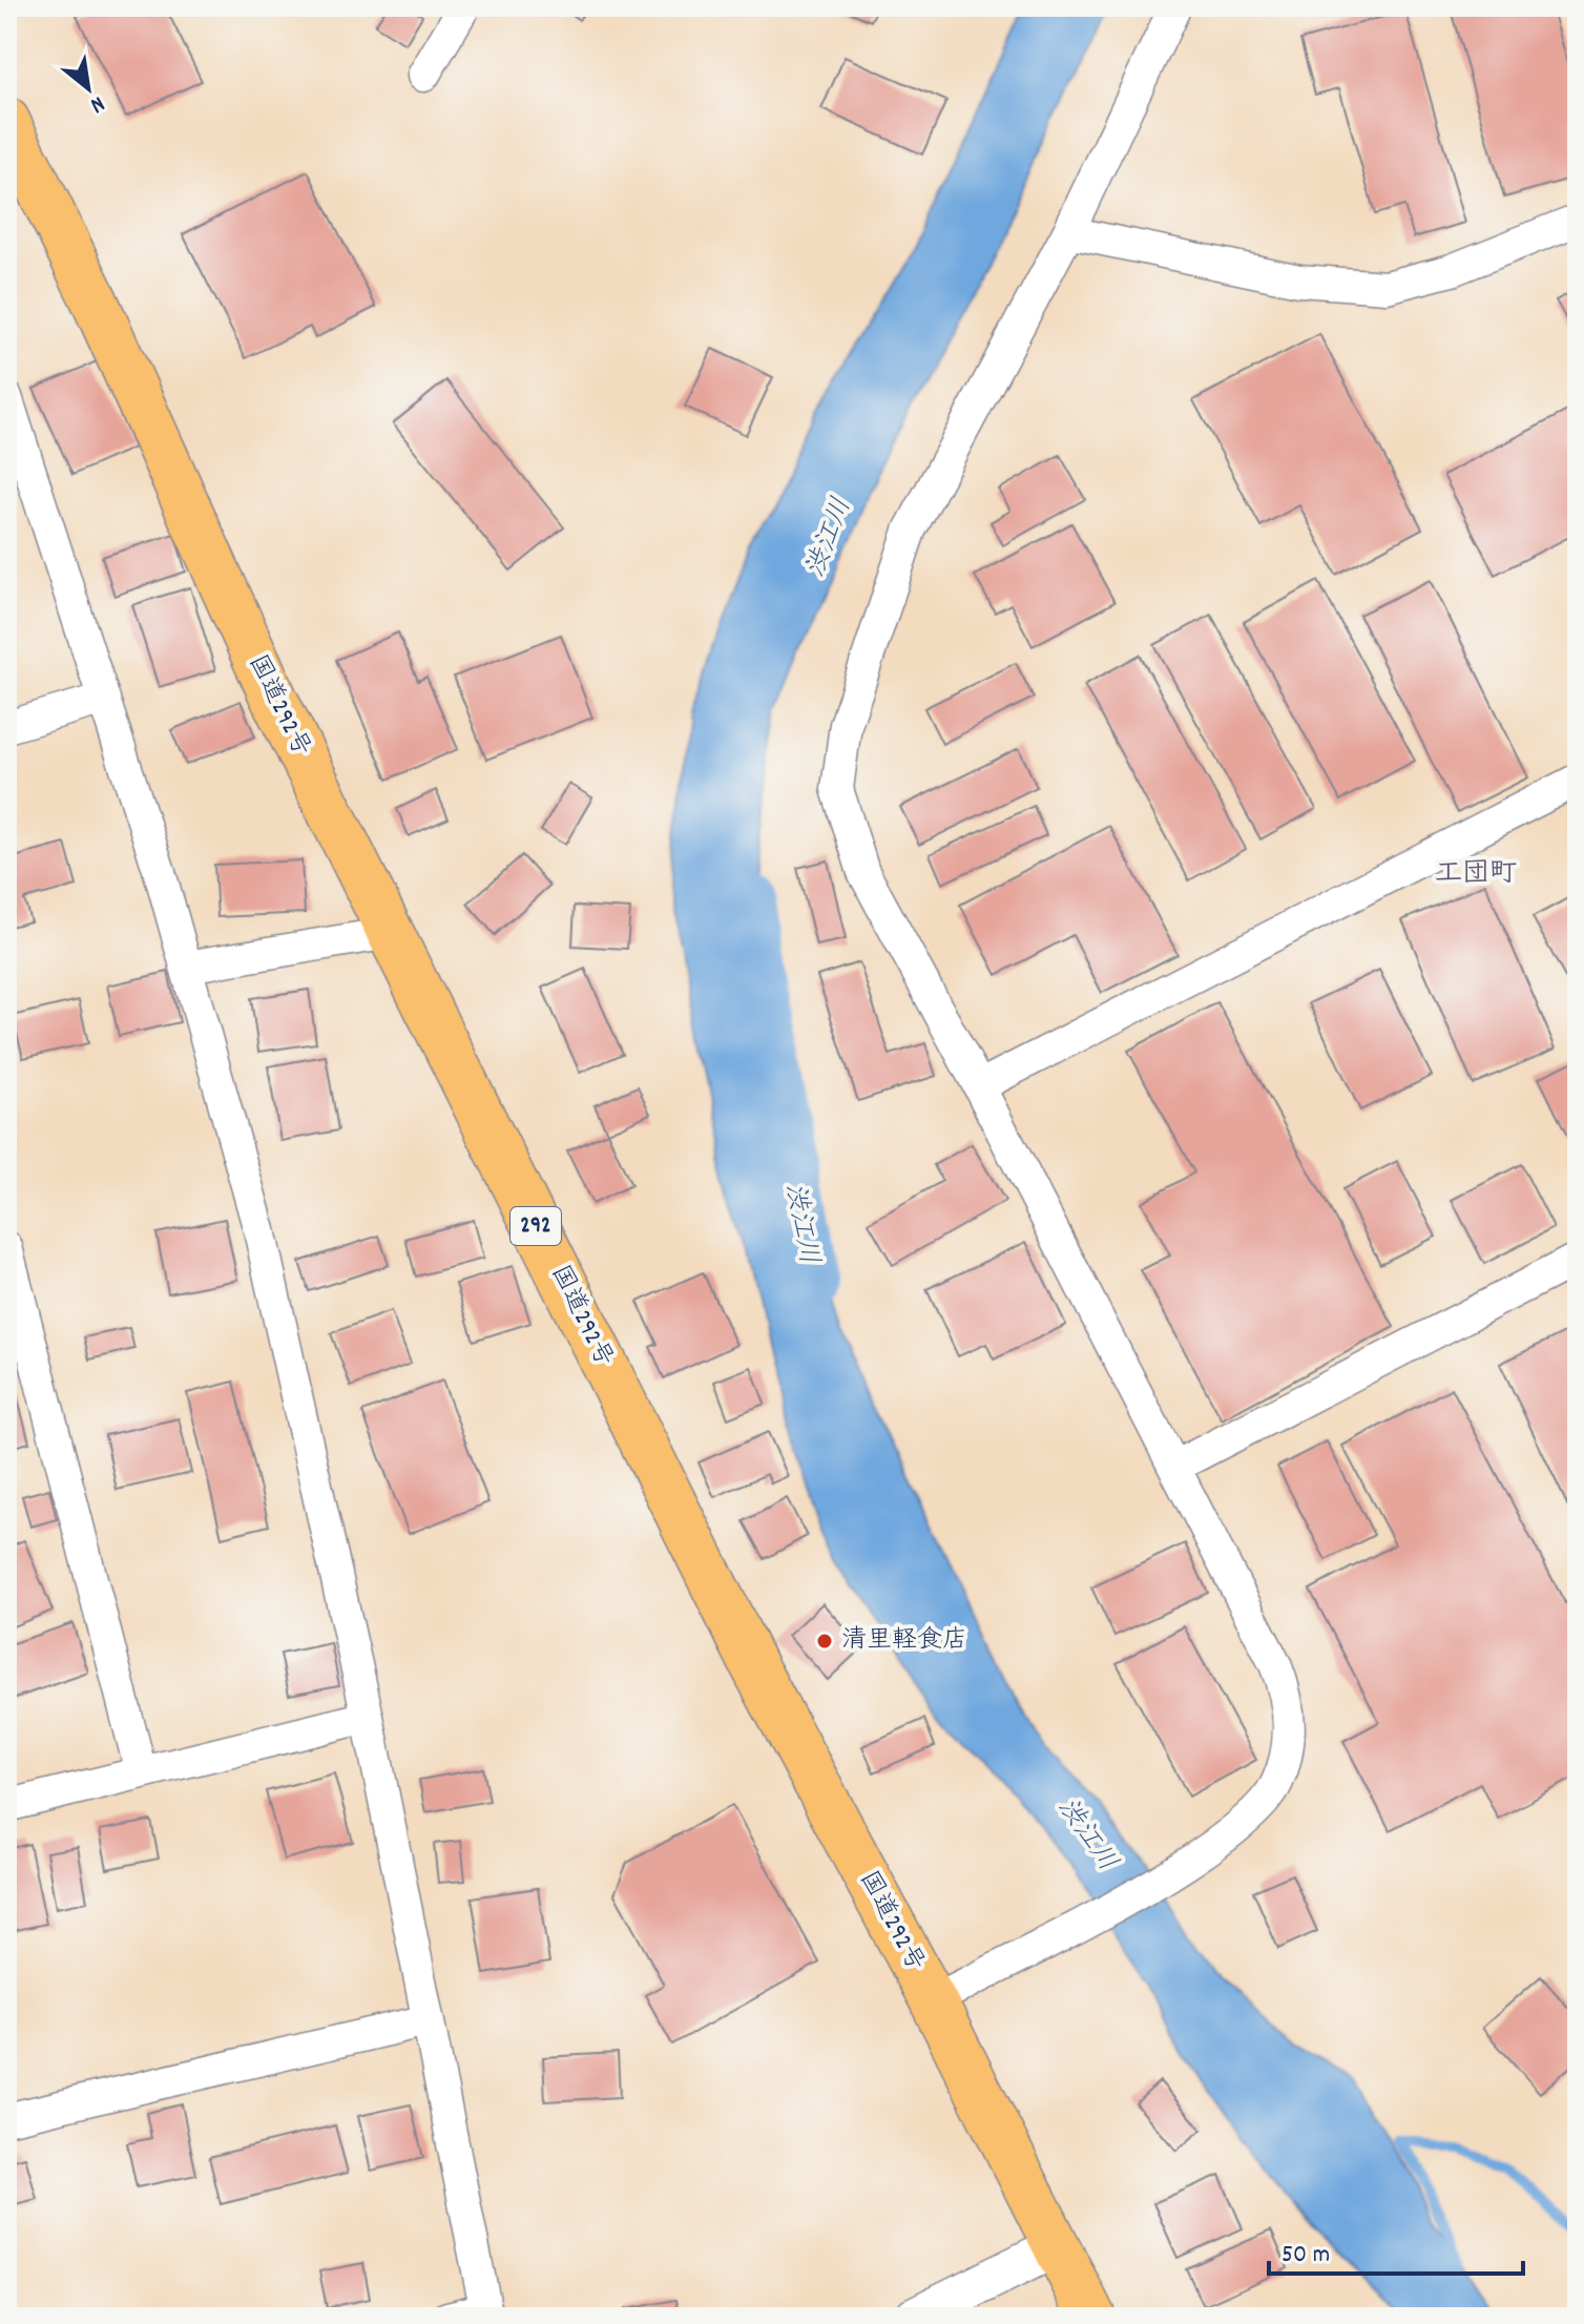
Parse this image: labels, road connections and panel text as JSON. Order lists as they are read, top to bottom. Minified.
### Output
{"streets":{"highway":["国道292号","292"]},"districts":["工団町"],"water":["渋江川"],"places":["清里軽食店"],"scale_bar":"50 m","north":"bottom right"}
